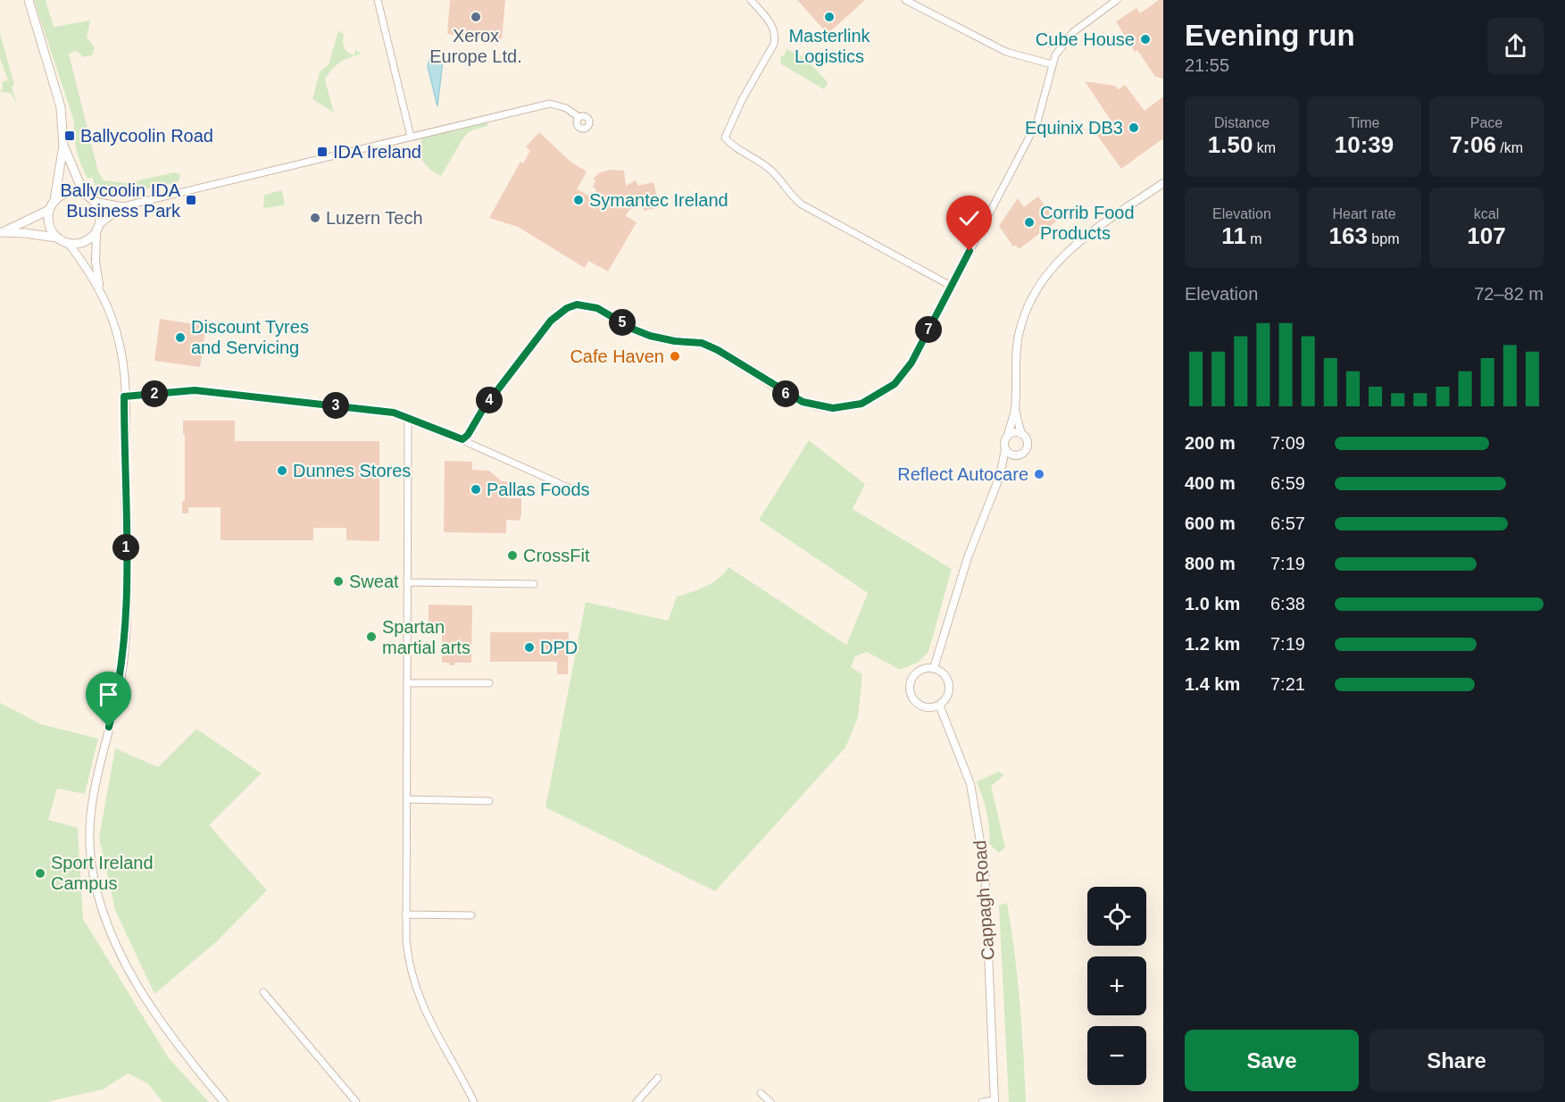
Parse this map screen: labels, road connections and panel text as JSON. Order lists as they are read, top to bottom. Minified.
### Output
{"streets":{"street":["Cappagh Road"]},"places":{"other":["Xerox Europe Ltd.","Masterlink Logistics","Cube House","Equinix DB3","Symantec Ireland","Luzern Tech","Corrib Food Products","Discount Tyres and Servicing","Cafe Haven","Dunnes Stores","Reflect Autocare","Pallas Foods","CrossFit","Sweat","Spartan martial arts","DPD","Sport Ireland Campus"],"transit":["Ballycoolin Road","IDA Ireland","Ballycoolin IDA Business Park"]},"page":{"heading":["Evening run","21:55"],"stats":[["Distance","1.50 km"],["Time","10:39"],["Pace","7:06 /km"],["Elevation","11 m"],["Heart rate","163 bpm"],["kcal","107"]],"chart":["Elevation","72–82 m"],"pins":["5","7","2","6","4","3","1"],"list":[{"name":"200 m","note":"7:09"},{"name":"400 m","note":"6:59"},{"name":"600 m","note":"6:57"},{"name":"800 m","note":"7:19"},{"name":"1.0 km","note":"6:38"},{"name":"1.2 km","note":"7:19"},{"name":"1.4 km","note":"7:21"}],"map_buttons":["+","−"],"buttons":["Save","Share"]}}
